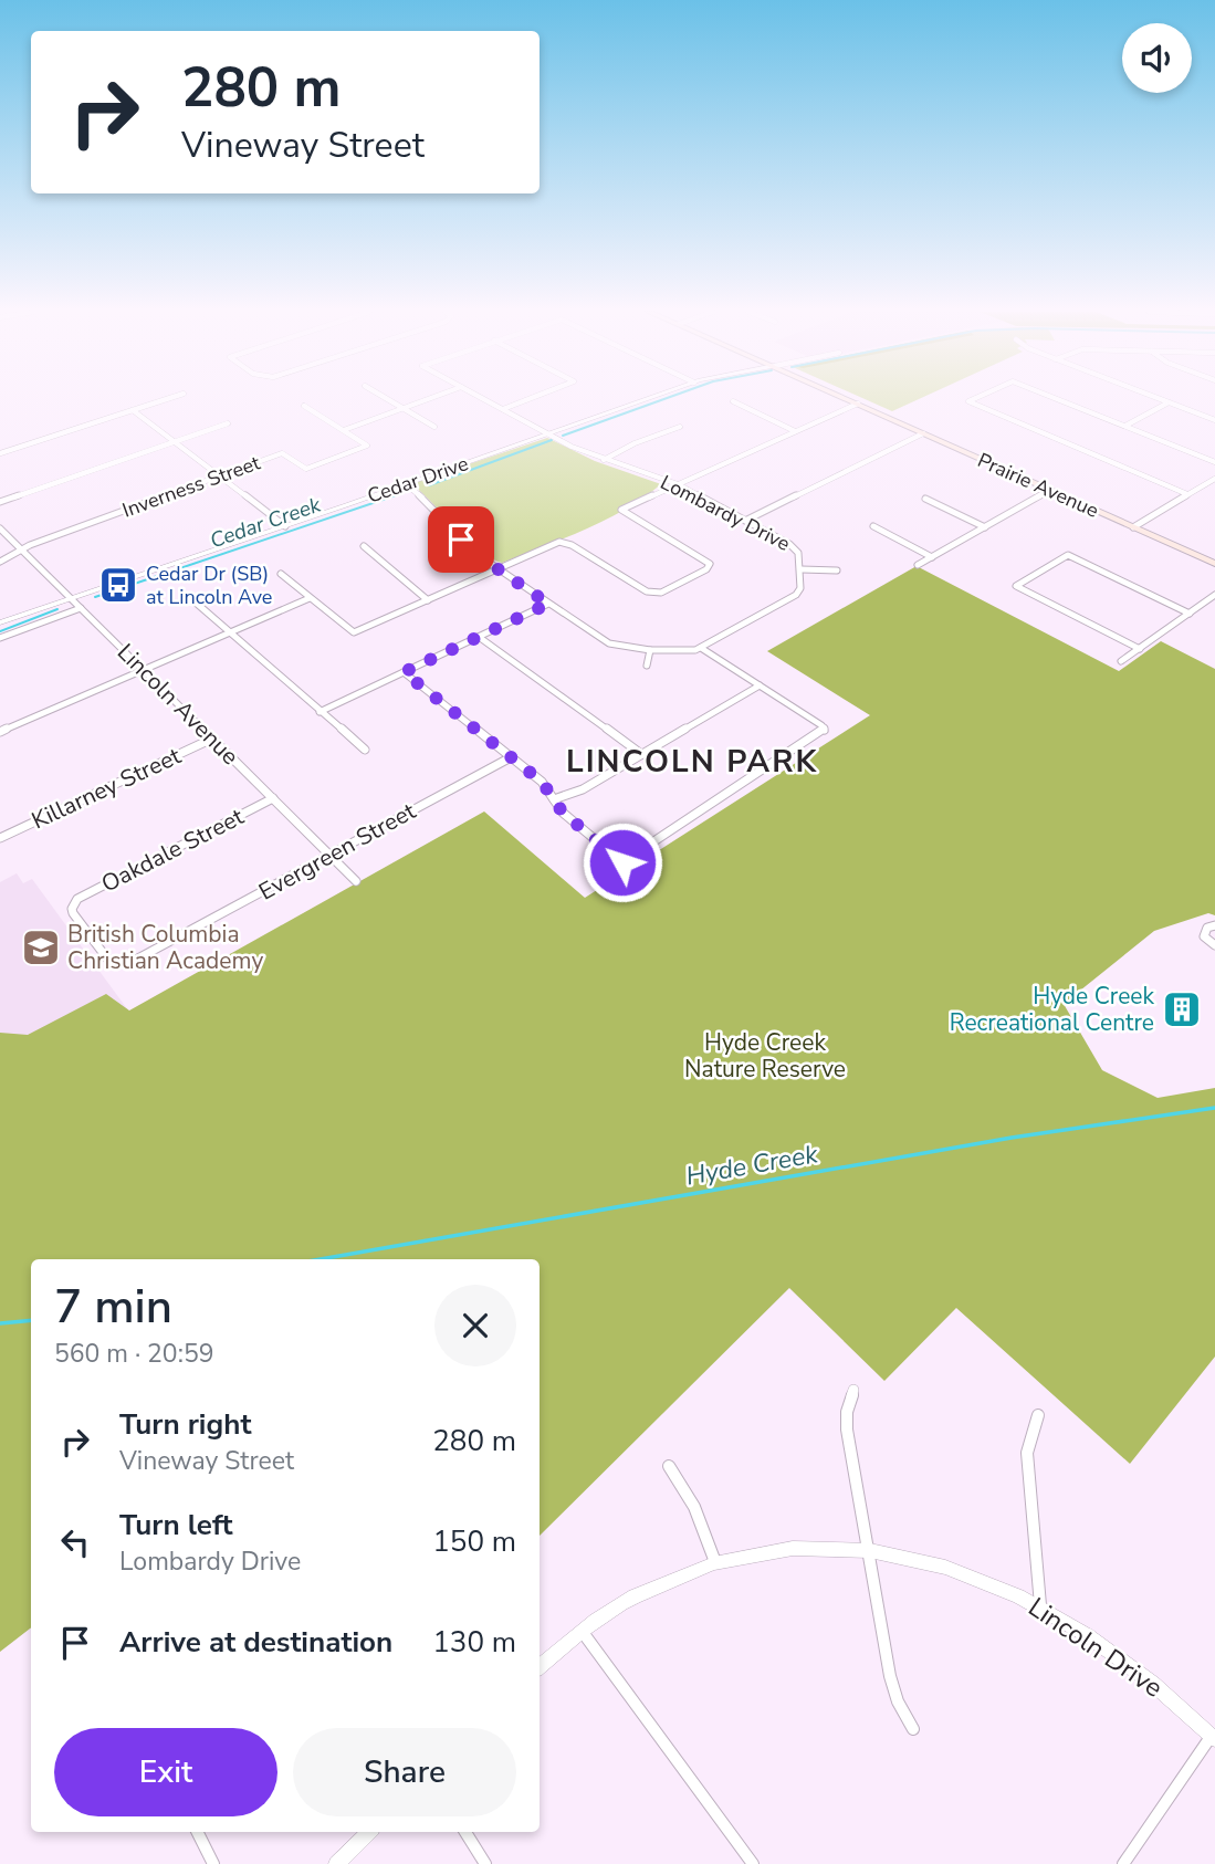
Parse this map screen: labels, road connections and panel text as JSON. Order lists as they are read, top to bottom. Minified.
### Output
{"streets":{"main road":["Prairie Avenue"],"street":["Cedar Drive","Inverness Street","Lombardy Drive","Lincoln Avenue","Killarney Street","Oakdale Street","Evergreen Street","Lincoln Drive"]},"crossings":[["Cedar Drive","Lombardy Drive"],["Cedar Drive","Lincoln Avenue"],["Inverness Street","Lincoln Avenue"],["Lincoln Avenue","Killarney Street"],["Lincoln Avenue","Oakdale Street"],["Lincoln Avenue","Evergreen Street"],["Oakdale Street","Evergreen Street"]],"districts":["LINCOLN PARK"],"water":["Cedar Creek","Hyde Creek"],"parks":["Hyde Creek Nature Reserve"],"places":{"bus stop":["Cedar Dr (SB) at Lincoln Ave"],"school or university":["British Columbia Christian Academy"],"building":["Hyde Creek Recreational Centre"]},"page":{"turn":["280 m","Vineway Street"],"heading":["7 min","560 m · 20:59"],"list":[{"name":"Turn right","note":"Vineway Street","value":"280 m"},{"name":"Turn left","note":"Lombardy Drive","value":"150 m"},{"name":"Arrive at destination","value":"130 m"}],"buttons":["Exit","Share"]}}
